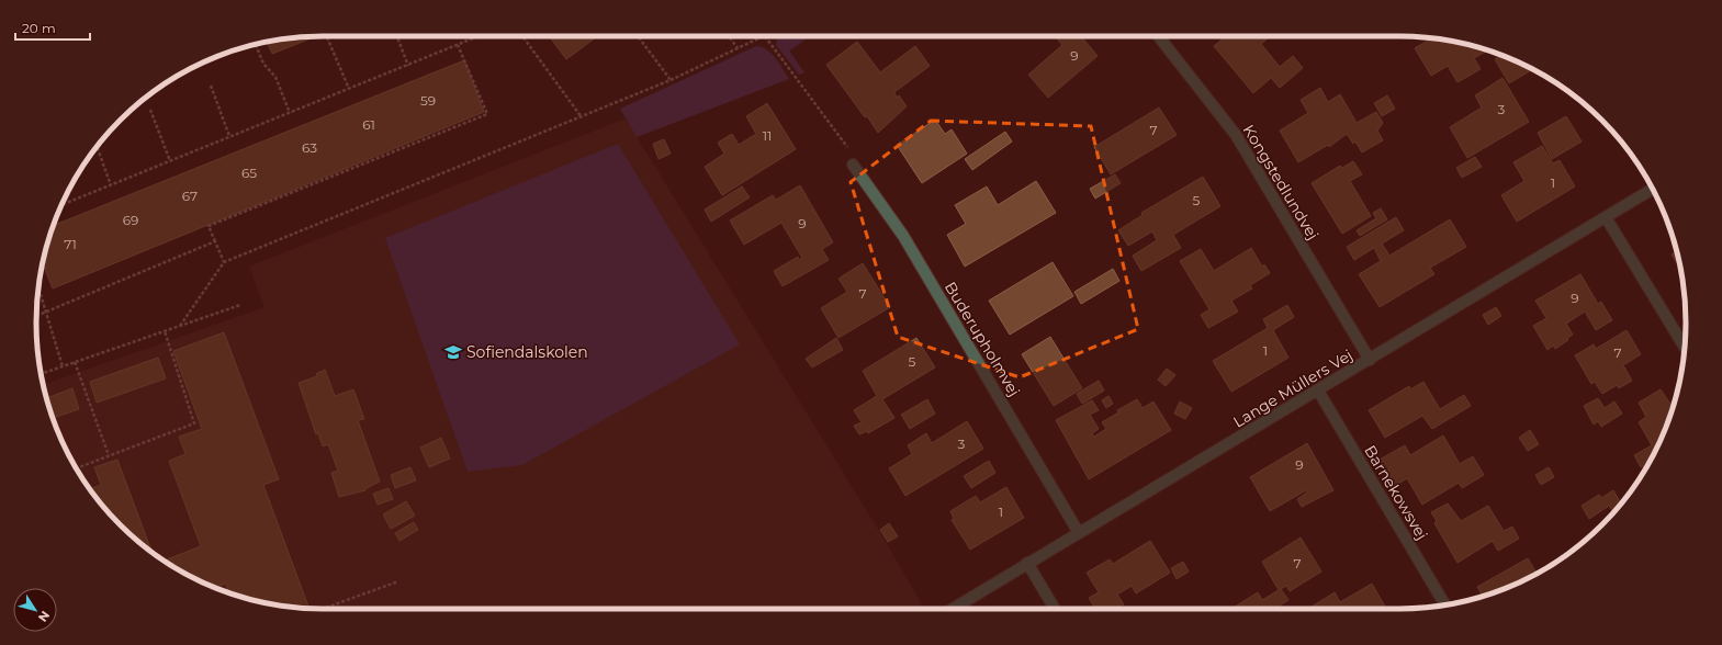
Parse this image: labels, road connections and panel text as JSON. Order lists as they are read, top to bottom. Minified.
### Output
{"streets":{"street":["Kongstedlundvej","Buderupholmvej","Lange Müllers Vej","Barnekowsvej"]},"crossings":[["Kongstedlundvej","Lange Müllers Vej"],["Buderupholmvej","Lange Müllers Vej"],["Lange Müllers Vej","Barnekowsvej"]],"places":{"school or university":["Sofiendalskolen"]},"house_numbers":["9","59","3","61","7","11","63","65","1","67","5","69","9","71","7","9","1","7","5","3","9","1","7"],"scale_bar":"20 m","north":"bottom right"}
